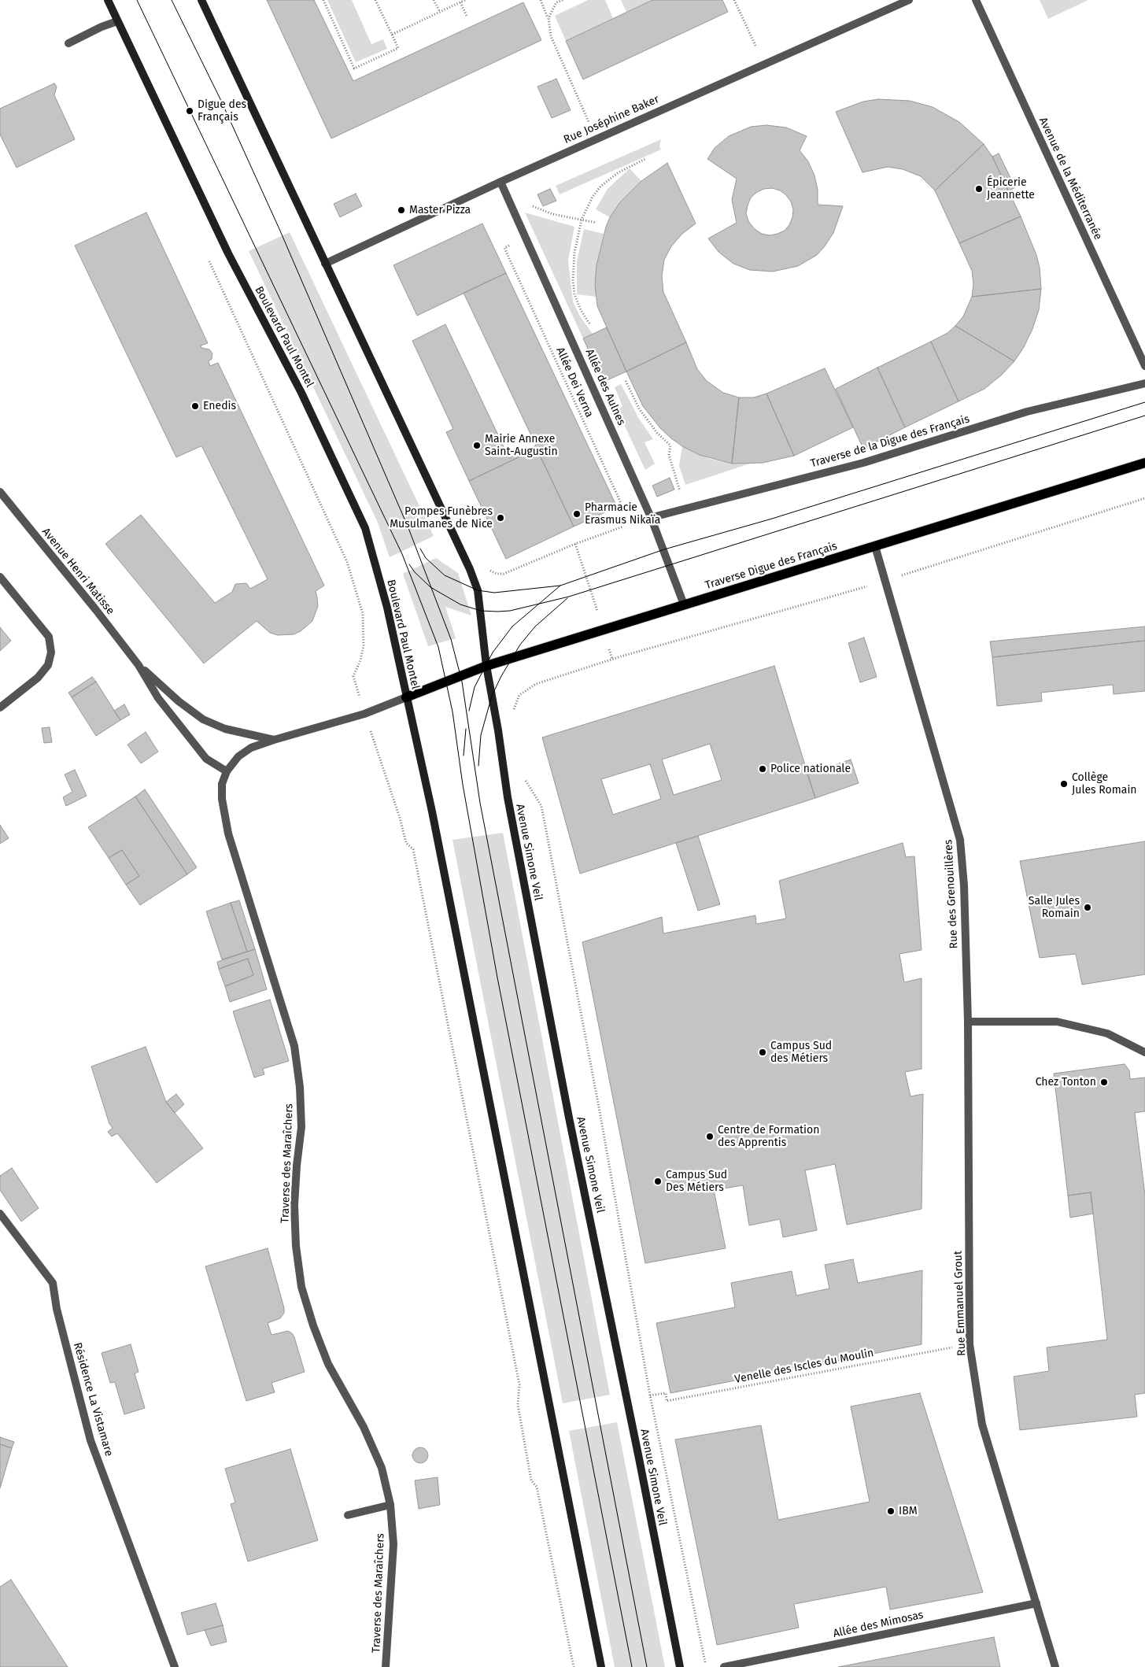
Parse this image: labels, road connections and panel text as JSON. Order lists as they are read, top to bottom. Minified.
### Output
{"streets":{"main road":["Boulevard Paul Montel","Traverse Digue des Français","Avenue Simone Veil"],"street":["Rue Joséphine Baker","Avenue de la Méditerranée","Allée des Aulnes","Traverse de la Digue des Français","Avenue Henri Matisse","Rue des Grenouillères","Traverse des Maraîchers","Rue Emmanuel Grout","Résidence La Vistamare","Allée des Mimosas"],"path":["Allée Dei Verna","Venelle des Iscles du Moulin"]},"crossings":[["Rue Joséphine Baker","Allée des Aulnes"],["Boulevard Paul Montel","Traverse Digue des Français"],["Boulevard Paul Montel","Avenue Henri Matisse"],["Allée des Aulnes","Traverse de la Digue des Français"],["Allée des Aulnes","Traverse Digue des Français"],["Traverse Digue des Français","Avenue Henri Matisse"],["Traverse Digue des Français","Avenue Simone Veil"],["Traverse Digue des Français","Rue des Grenouillères"],["Avenue Henri Matisse","Traverse des Maraîchers"],["Rue des Grenouillères","Rue Emmanuel Grout"],["Rue Emmanuel Grout","Venelle des Iscles du Moulin"],["Rue Emmanuel Grout","Allée des Mimosas"]],"places":["Digue des Français","Épicerie Jeannette","Master Pizza","Enedis","Mairie Annexe Saint-Augustin","Pharmacie Erasmus Nikaïa","Pompes Funèbres Musulmanes de Nice","Police nationale","Collège Jules Romain","Salle Jules Romain","Campus Sud des Métiers","Chez Tonton","Centre de Formation des Apprentis","Campus Sud Des Métiers","IBM"]}
